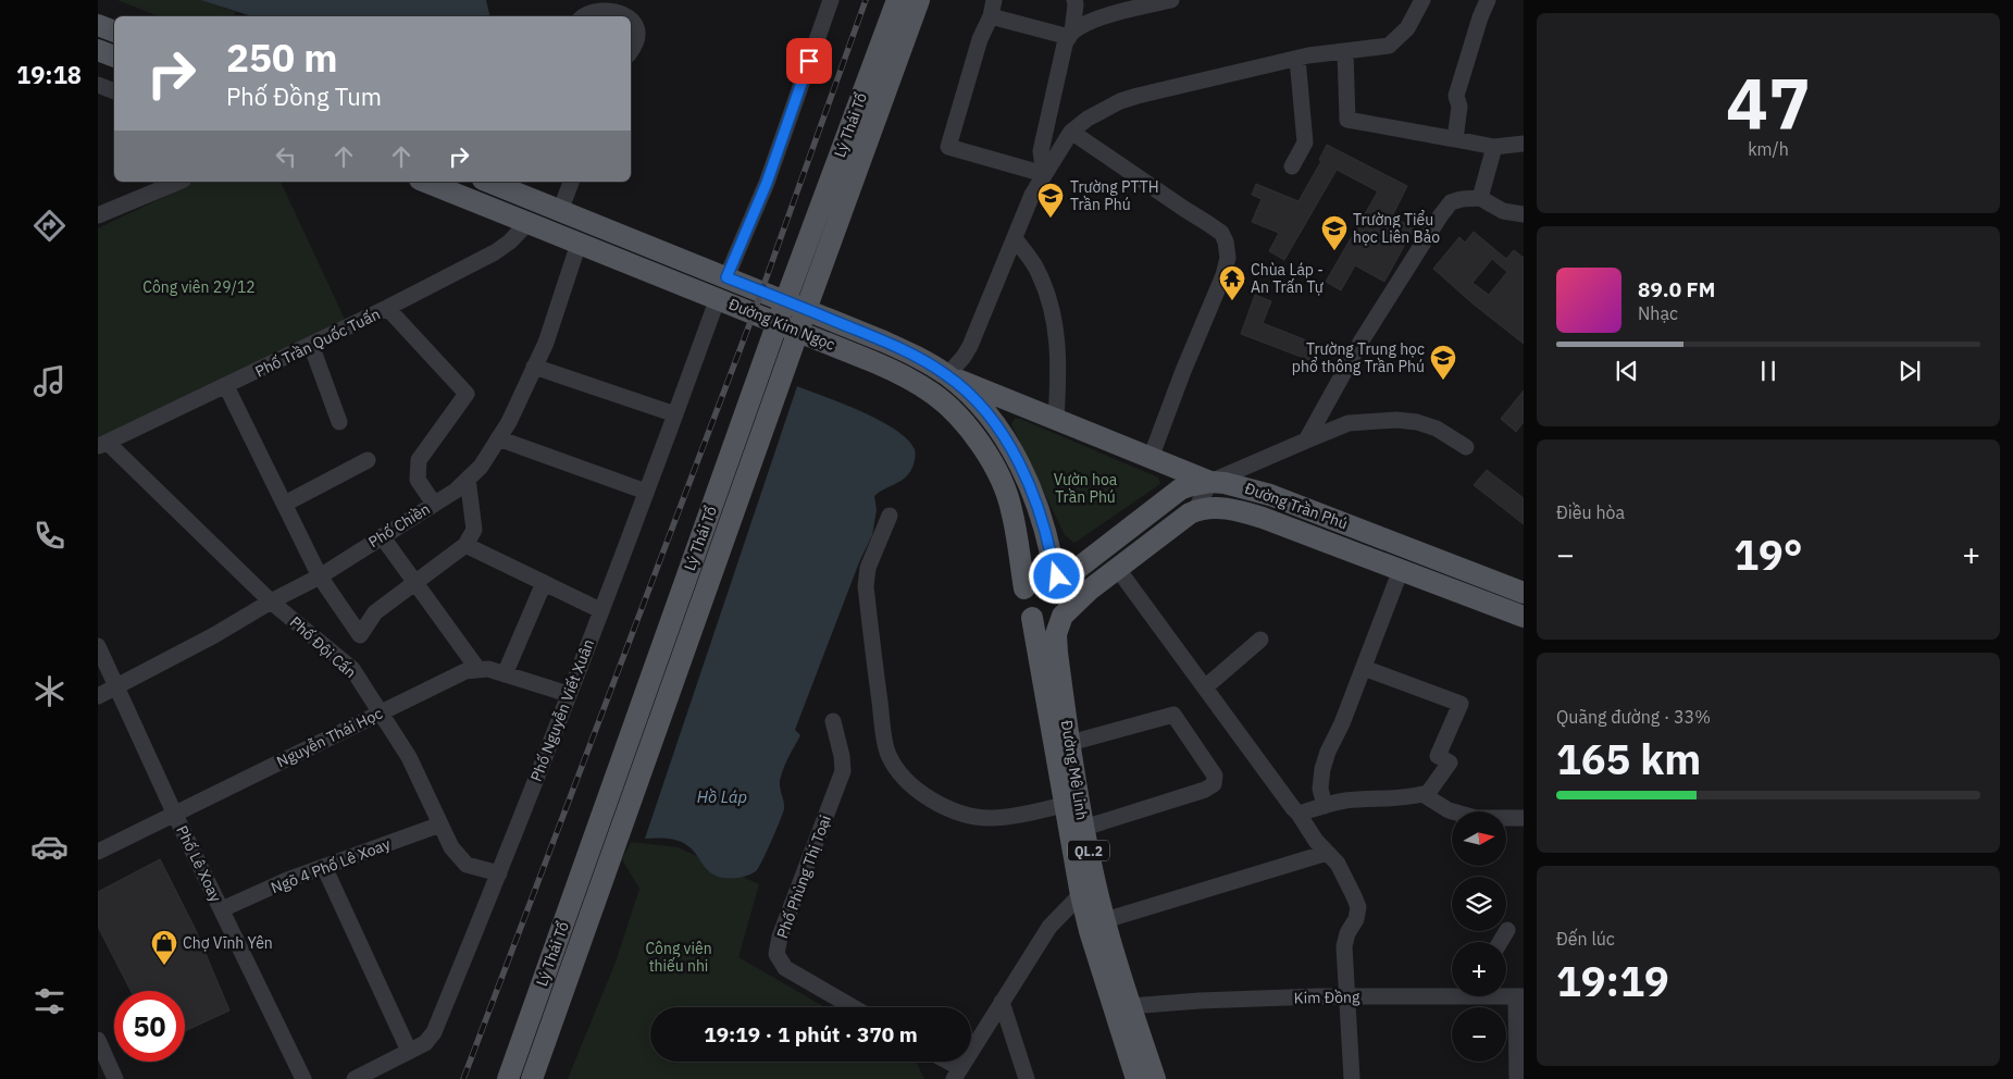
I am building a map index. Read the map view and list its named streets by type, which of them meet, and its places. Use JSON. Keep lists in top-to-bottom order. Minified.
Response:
{"streets":{"main road":["Lý Thái Tổ","Đường Kim Ngọc","Đường Trần Phú","Đường Mê Linh","QL.2"],"street":["Phố Trần Quốc Tuấn","Phố Chiền","Phố Đội Cấn","Phố Nguyễn Viết Xuân","Nguyễn Thái Học","Phố Lê Xoay","Ngõ 4 Phố Lê Xoay","Phố Phùng Thị Toại","Kim Đồng"]},"crossings":[["Lý Thái Tổ","Đường Kim Ngọc"],["Đường Kim Ngọc","Phố Trần Quốc Tuấn"],["Đường Kim Ngọc","Đường Trần Phú"],["Đường Kim Ngọc","Phố Chiền"],["Đường Kim Ngọc","Phố Nguyễn Viết Xuân"],["Đường Kim Ngọc","Đường Mê Linh"],["Đường Kim Ngọc","QL.2"],["Phố Trần Quốc Tuấn","Phố Đội Cấn"],["Đường Trần Phú","Đường Mê Linh"],["Đường Trần Phú","QL.2"],["Phố Chiền","Phố Đội Cấn"],["Phố Chiền","Phố Lê Xoay"],["Phố Đội Cấn","Phố Nguyễn Viết Xuân"],["Phố Đội Cấn","Nguyễn Thái Học"],["Phố Đội Cấn","Ngõ 4 Phố Lê Xoay"],["Phố Nguyễn Viết Xuân","Nguyễn Thái Học"],["Nguyễn Thái Học","Phố Lê Xoay"],["Đường Mê Linh","QL.2"],["Đường Mê Linh","Kim Đồng"],["Phố Lê Xoay","Ngõ 4 Phố Lê Xoay"]],"water":["Hồ Láp"],"parks":["Công viên 29/12","Vườn hoa Trần Phú","Công viên thiếu nhi"],"places":{"school or university":["Trường PTTH Trần Phú","Trường Tiểu học Liên Bảo","Trường Trung học phổ thông Trần Phú"],"temple":["Chùa Láp - An Trấn Tự"],"shop":["Chợ Vĩnh Yên"]},"north":"right","page":{"tabs":"19:18","tile":[["47","km/h"],"Điều hòa",["Quãng đường · 33%","165 km"],["Đến lúc","19:19"]],"turn":["250 m","Phố Đồng Tum"],"song":["89.0 FM","Nhạc"],"heat":["−","19°","+"],"map_buttons":["+","−"],"limit":"50","trip":"19:19 · 1 phút · 370 m"}}
